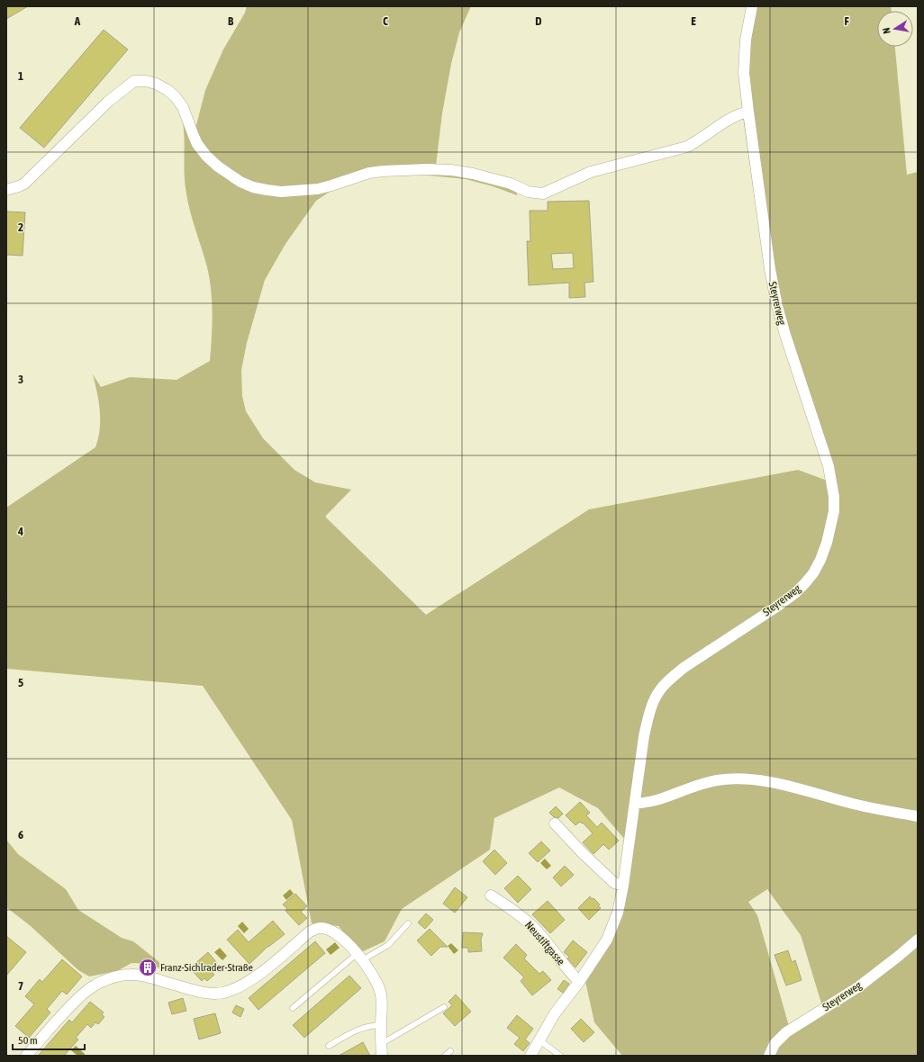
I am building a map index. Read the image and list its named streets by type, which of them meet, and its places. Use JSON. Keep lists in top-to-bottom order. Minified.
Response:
{"streets":{"street":["Steyrerweg","Neustiftgasse"]},"places":{"building":["Franz-Sichlrader-Straße"]},"scale_bar":"50 m","north":"left","grid":{"columns":["A","B","C","D","E","F"],"rows":["1","2","3","4","5","6","7"]}}
